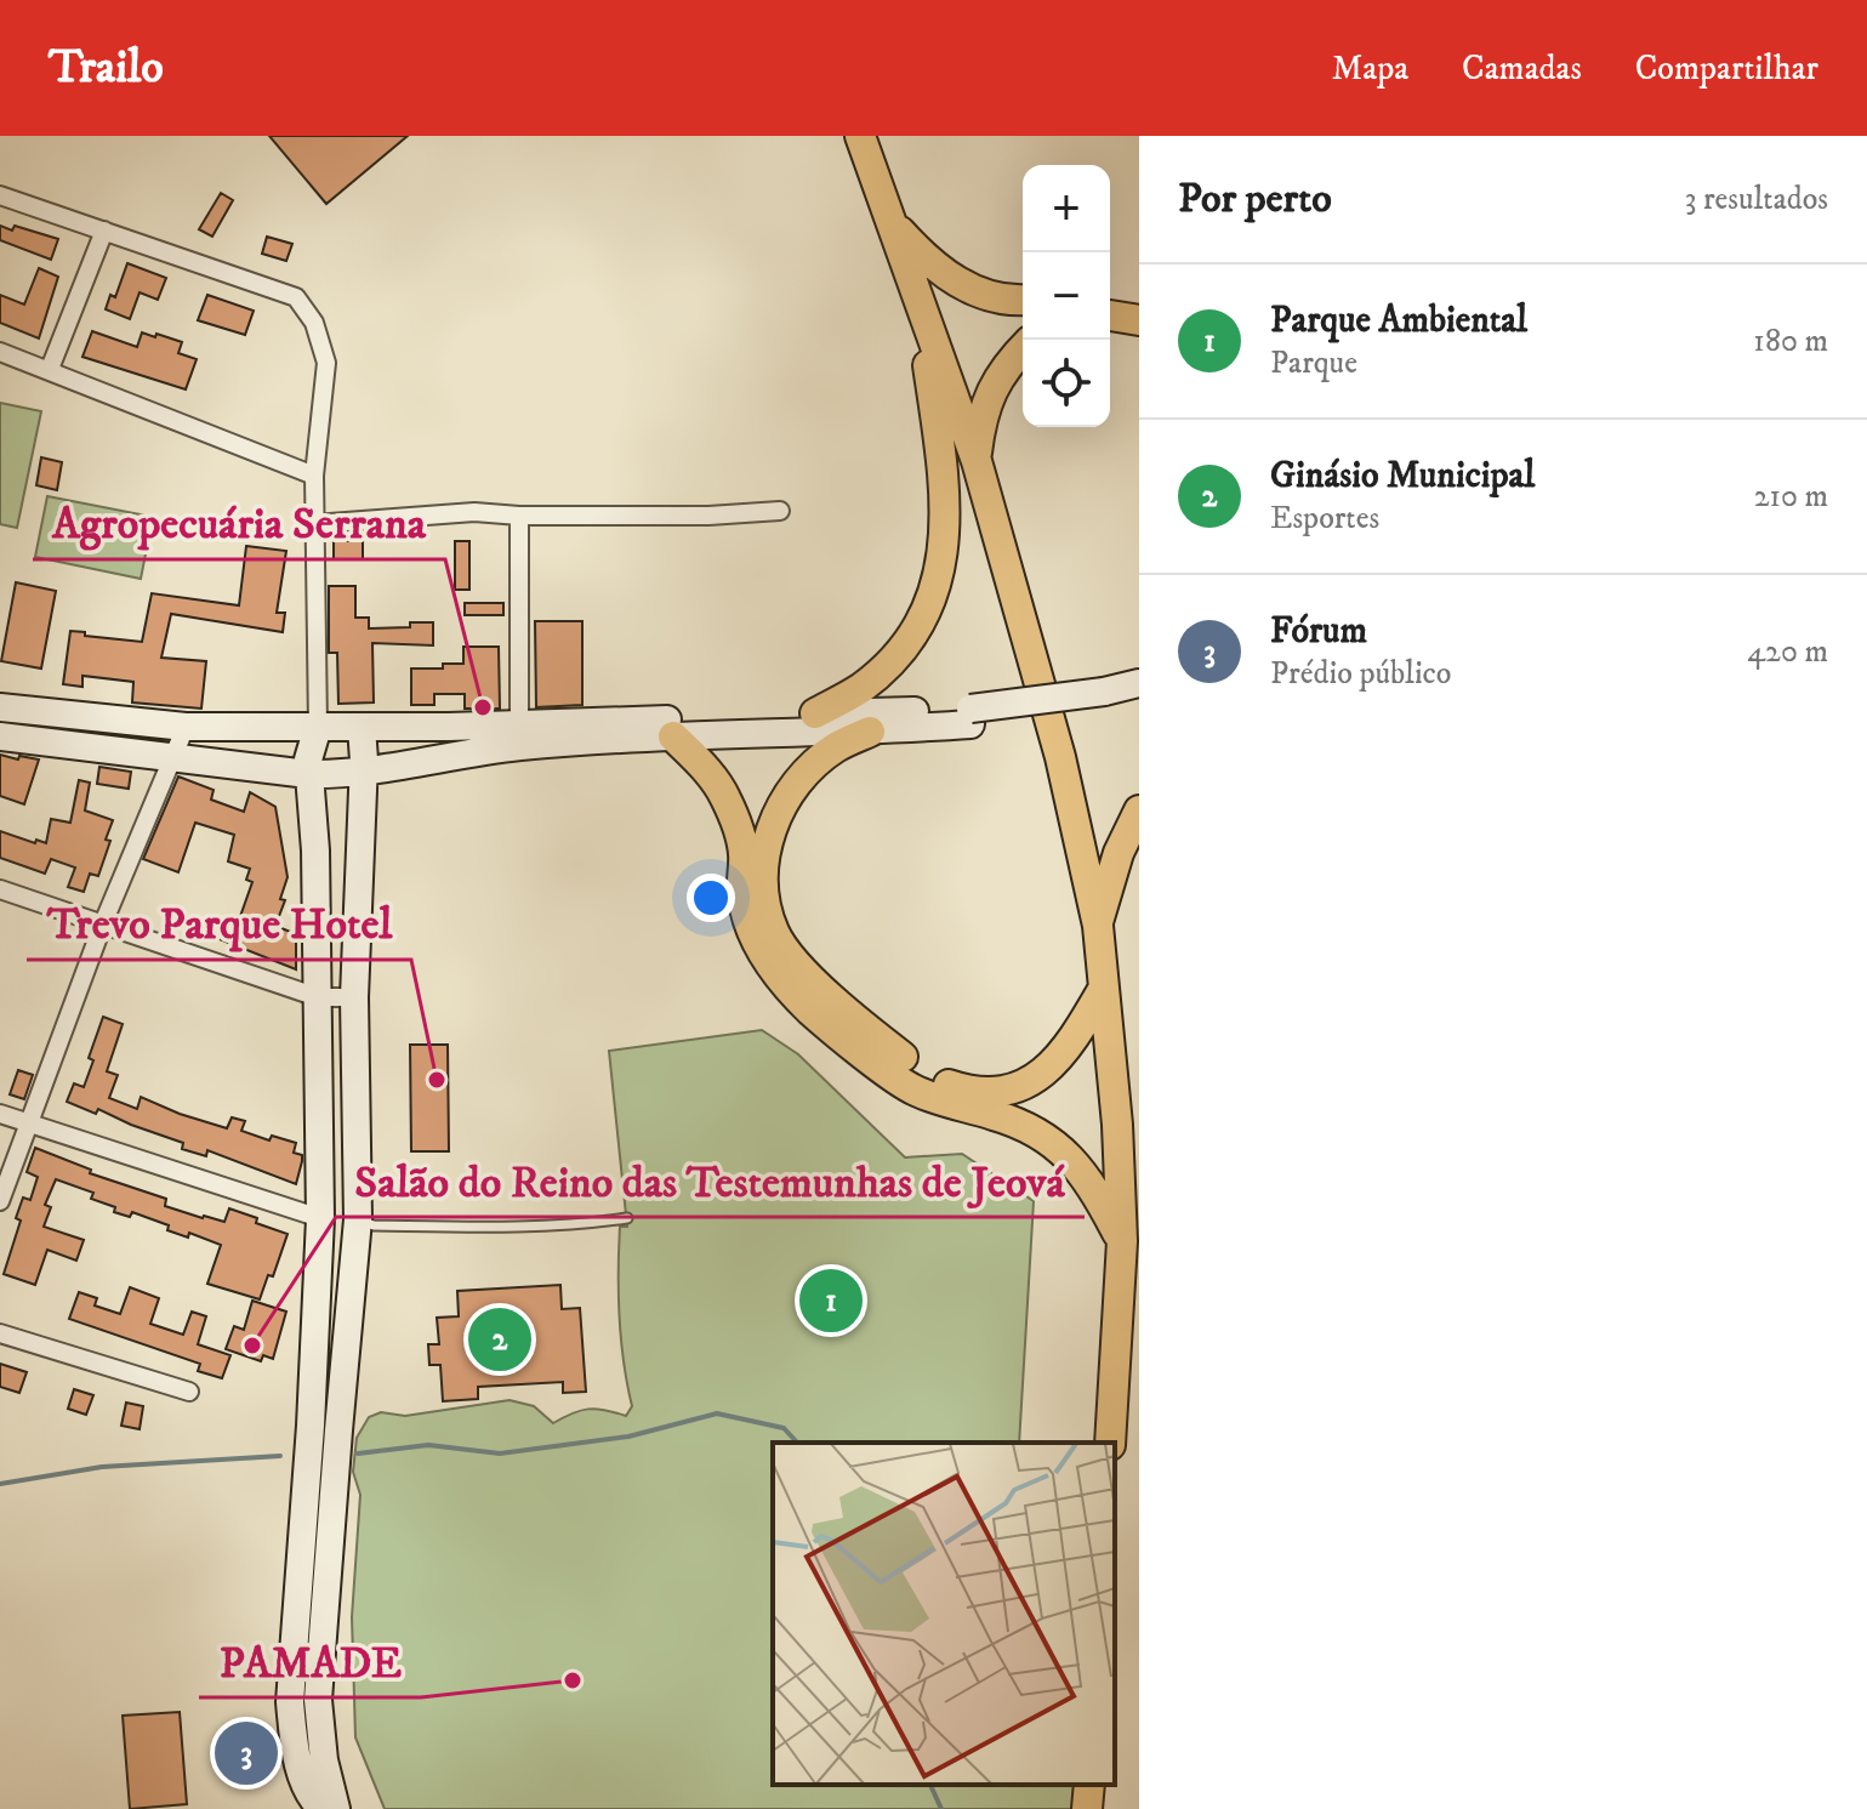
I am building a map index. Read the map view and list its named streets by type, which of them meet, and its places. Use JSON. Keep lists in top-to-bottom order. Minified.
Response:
{"places":["Agropecuária Serrana","Trevo Parque Hotel","Salão do Reino das Testemunhas de Jeová","PAMADE"],"page":{"header":"Trailo","nav":["Mapa","Camadas","Compartilhar"],"heading":["Por perto","3 resultados"],"map_buttons":["+","−"],"list":[{"mark":"1","name":"Parque Ambiental","note":"Parque","value":"180 m"},{"mark":"2","name":"Ginásio Municipal","note":"Esportes","value":"210 m"},{"mark":"3","name":"Fórum","note":"Prédio público","value":"420 m"}],"pins":["1","2","3"]}}
